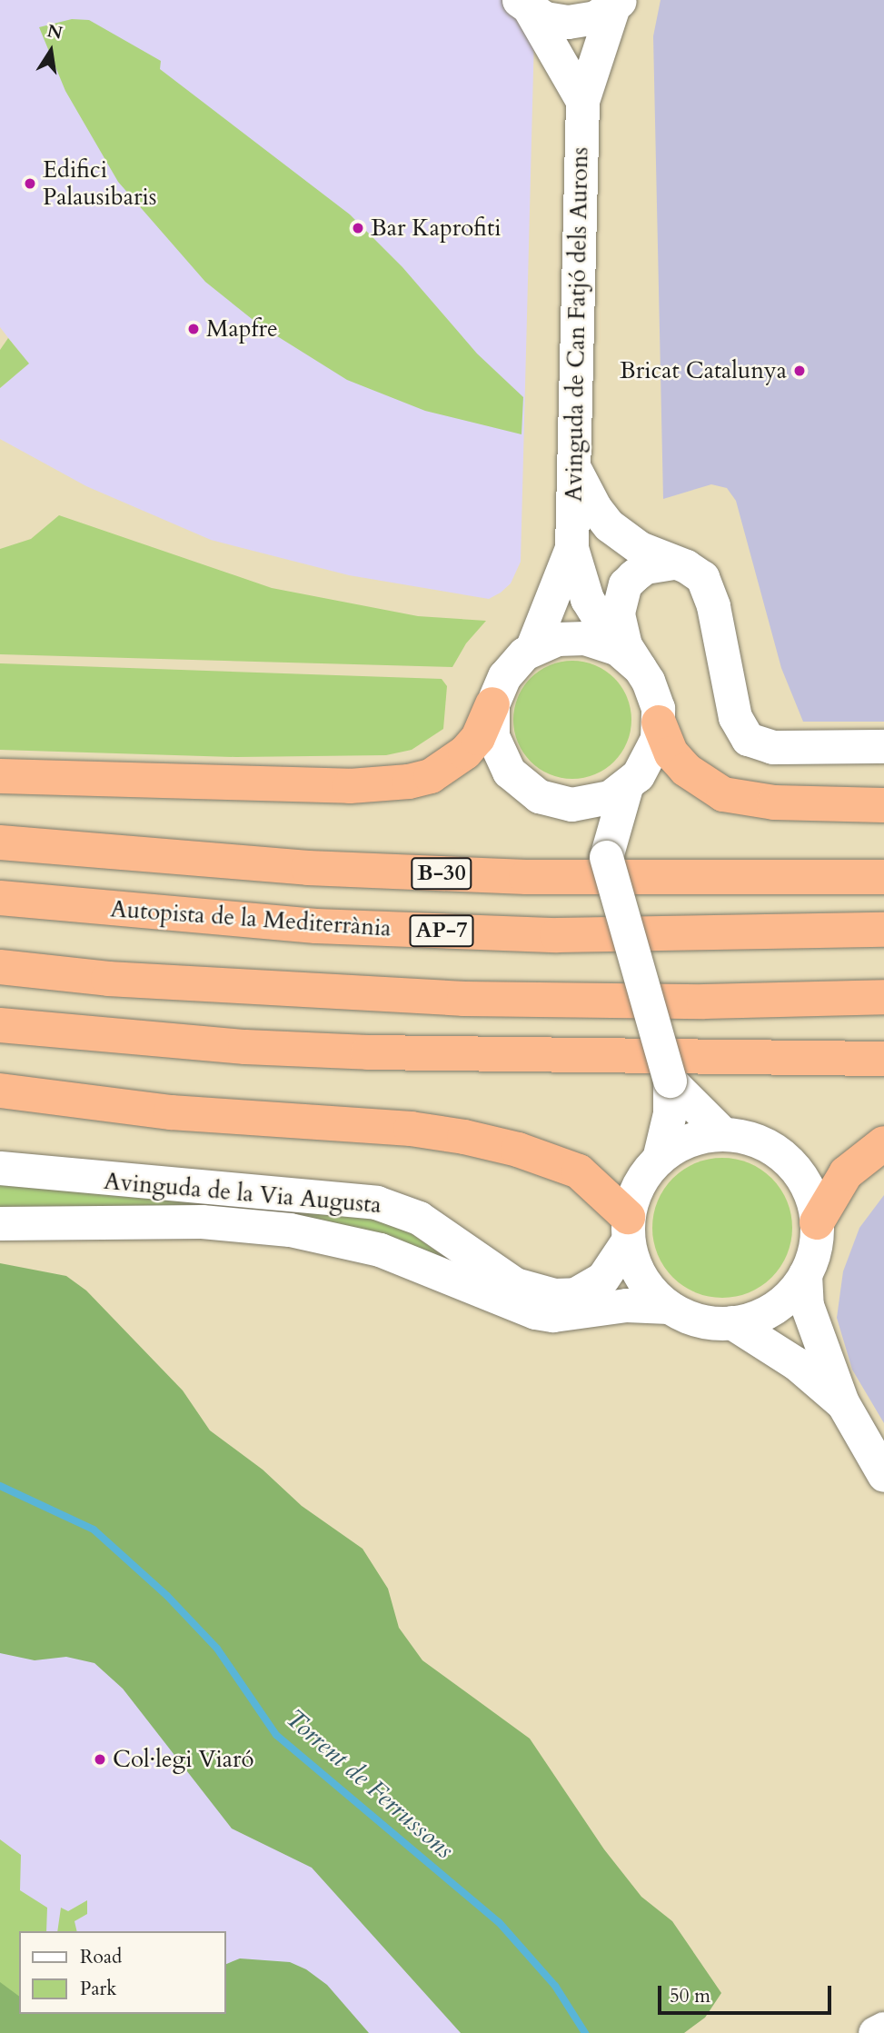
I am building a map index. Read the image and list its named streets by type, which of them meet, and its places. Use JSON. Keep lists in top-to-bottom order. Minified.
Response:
{"streets":{"highway":["B-30","Autopista de la Mediterrània","AP-7"],"street":["Avinguda de Can Fatjó dels Aurons","Avinguda de la Via Augusta"]},"water":["Torrent de Ferrussons"],"places":["Edifici Palausibaris","Bar Kaprofiti","Mapfre","Bricat Catalunya","Col·legi Viaró"],"legend":["Road","Park"],"scale_bar":"50 m","north":"top"}
